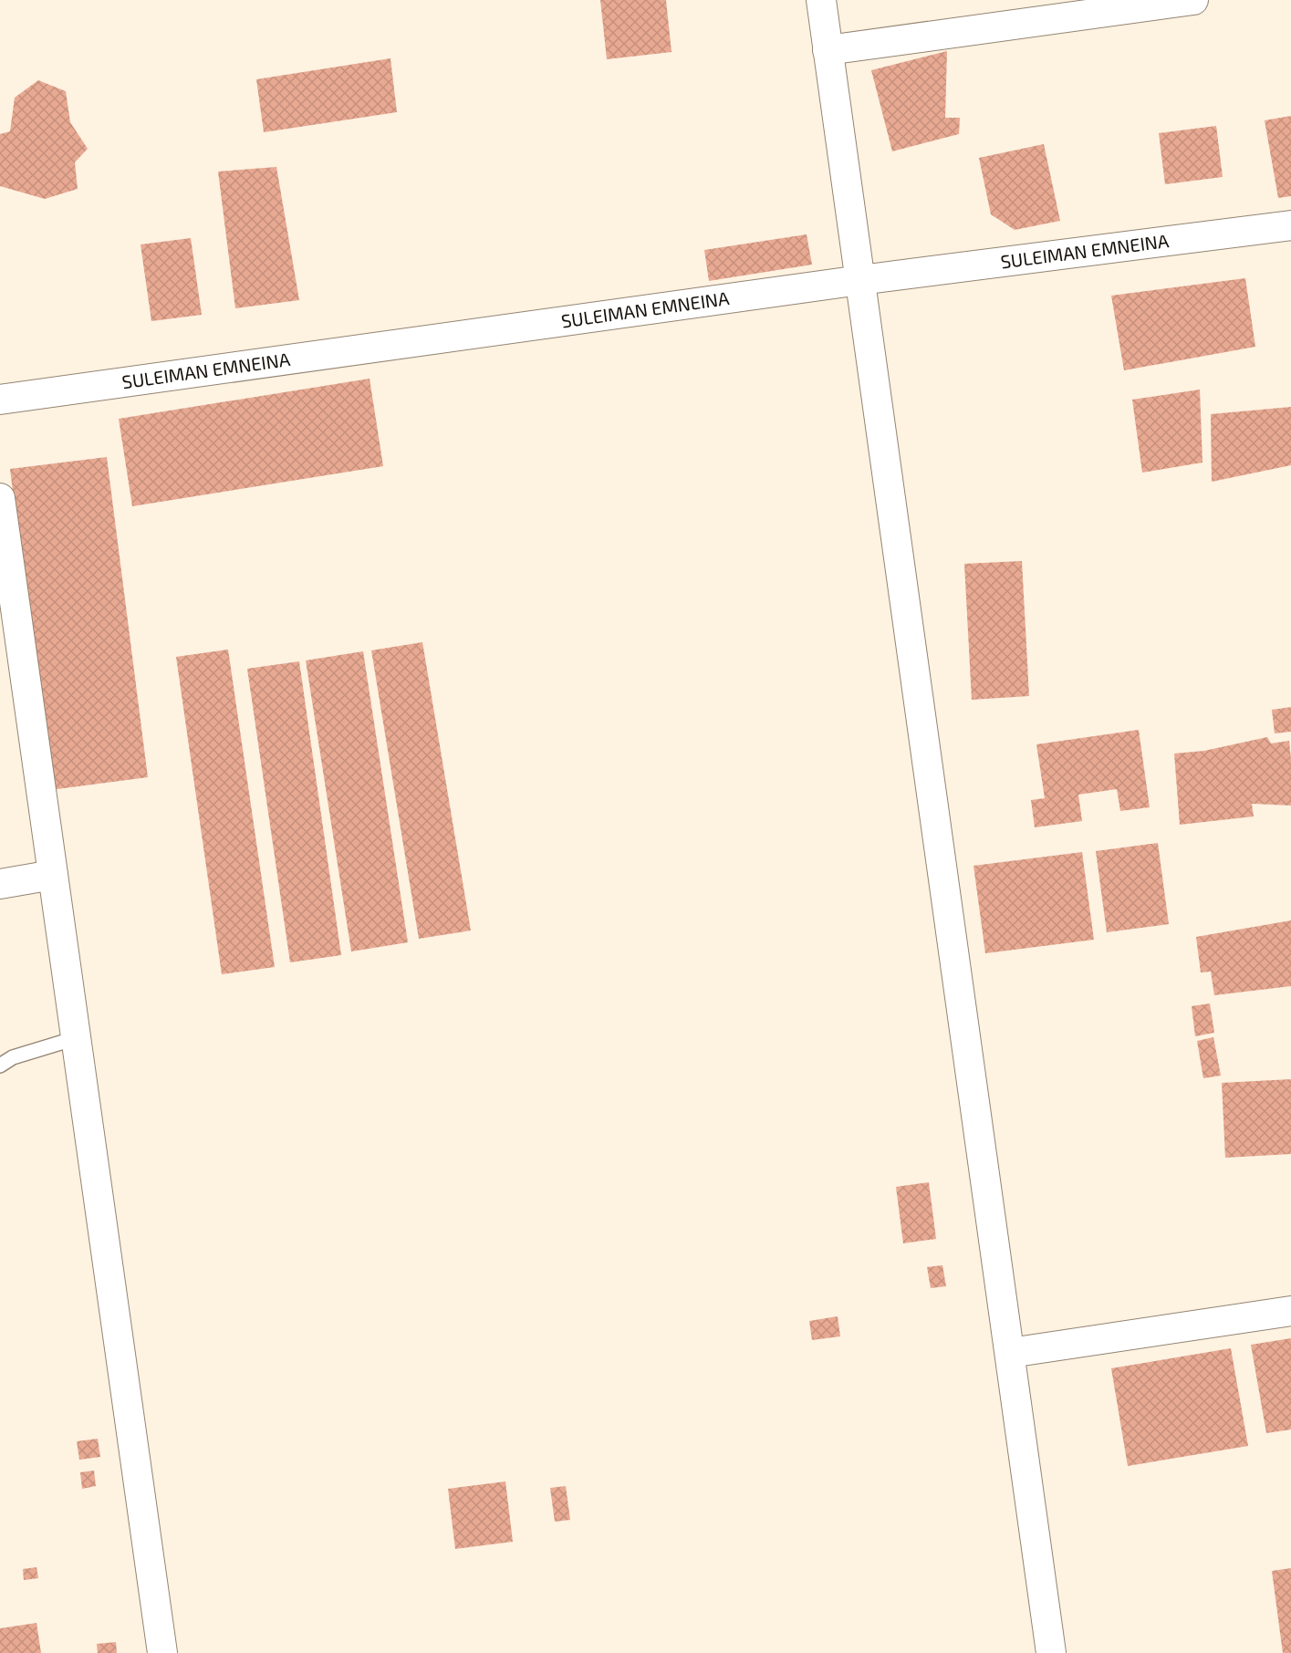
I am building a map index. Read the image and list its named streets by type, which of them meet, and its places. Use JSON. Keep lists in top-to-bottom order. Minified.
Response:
{"streets":{"street":["SULEIMAN EMNEINA"]}}
